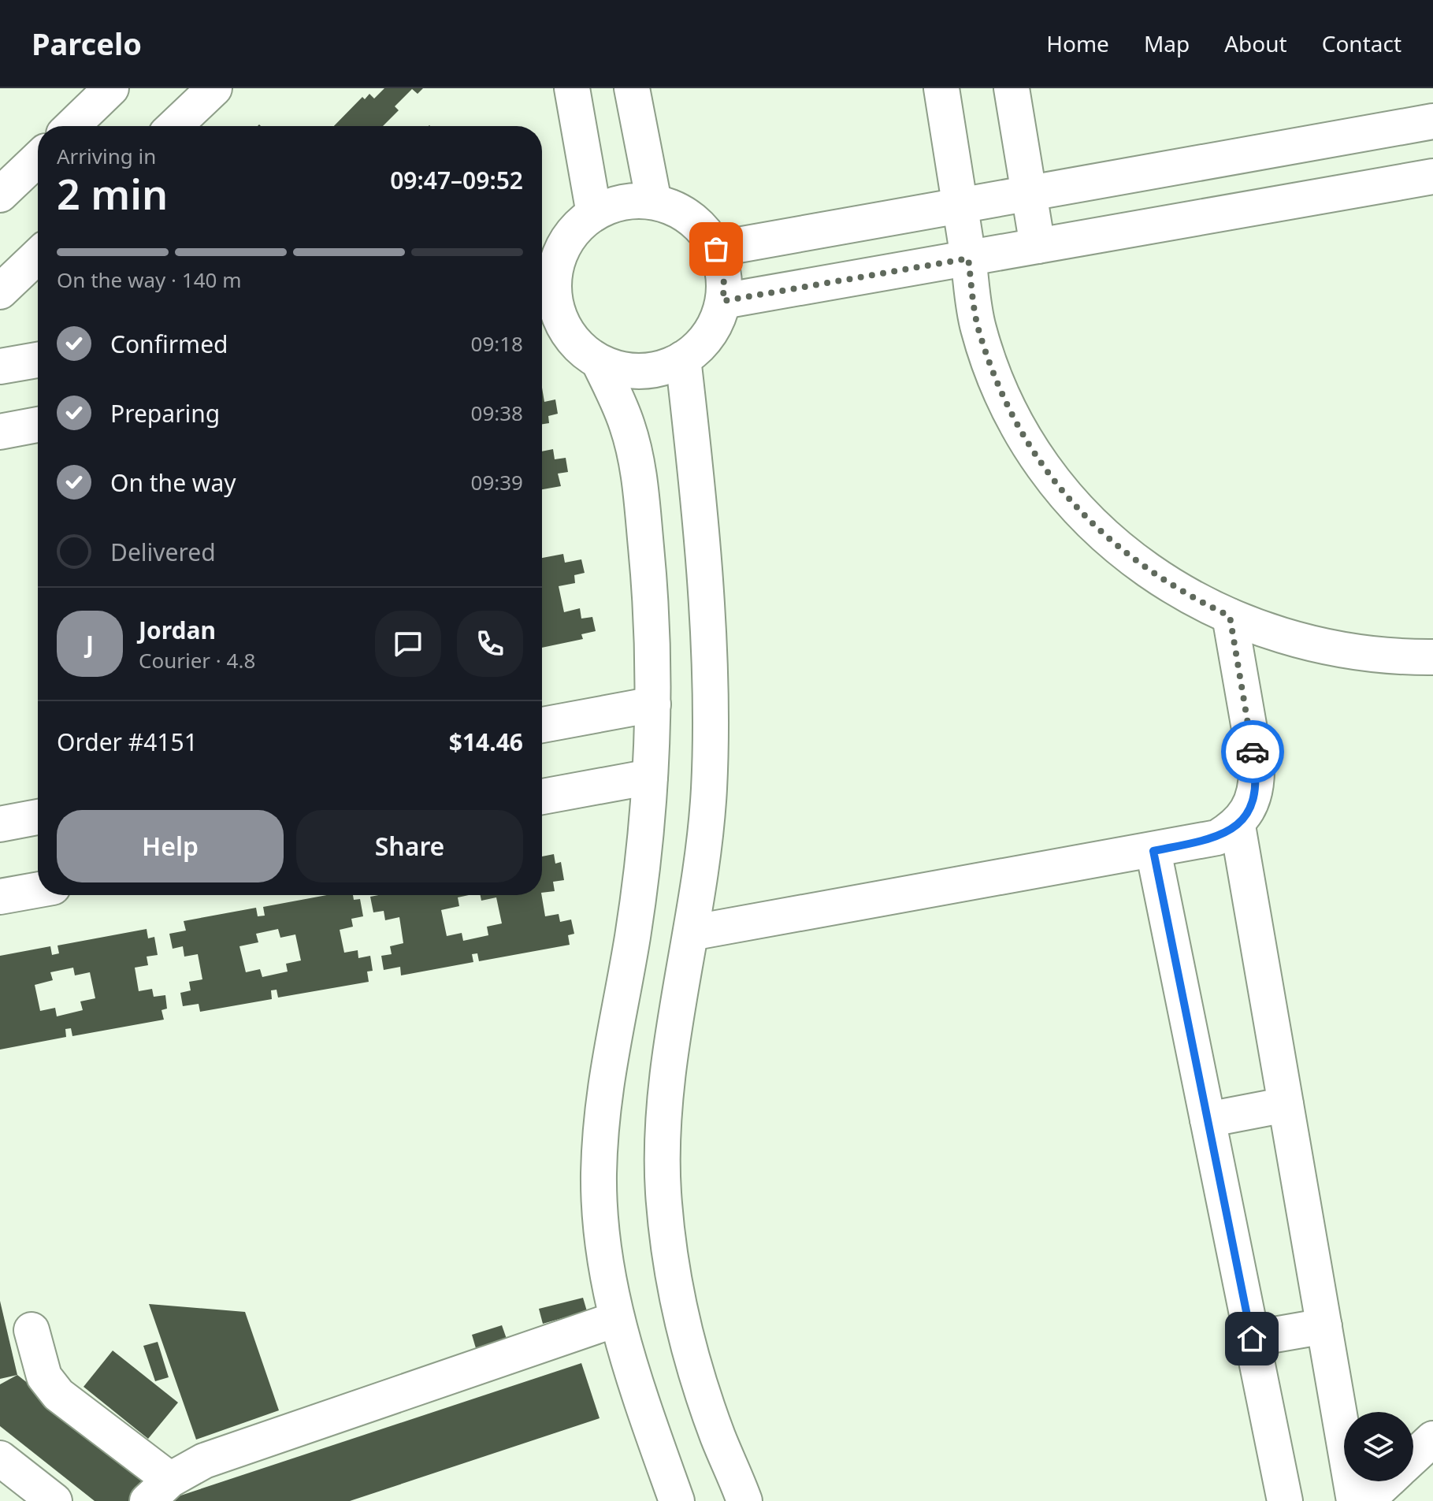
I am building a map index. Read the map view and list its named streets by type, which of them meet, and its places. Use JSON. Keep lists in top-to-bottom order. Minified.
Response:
{"page":{"header":"Parcelo","nav":["Home","Map","About","Contact"],"heading":["2 min","Arriving in","09:47–09:52"],"panel":["Jordan","Courier · 4.8","Order #4151","$14.46"],"bar":"On the way · 140 m","list":[["Confirmed","09:18"],["Preparing","09:38"],["On the way","09:39"],"Delivered"],"round":"J","buttons":["Help","Share"]}}
